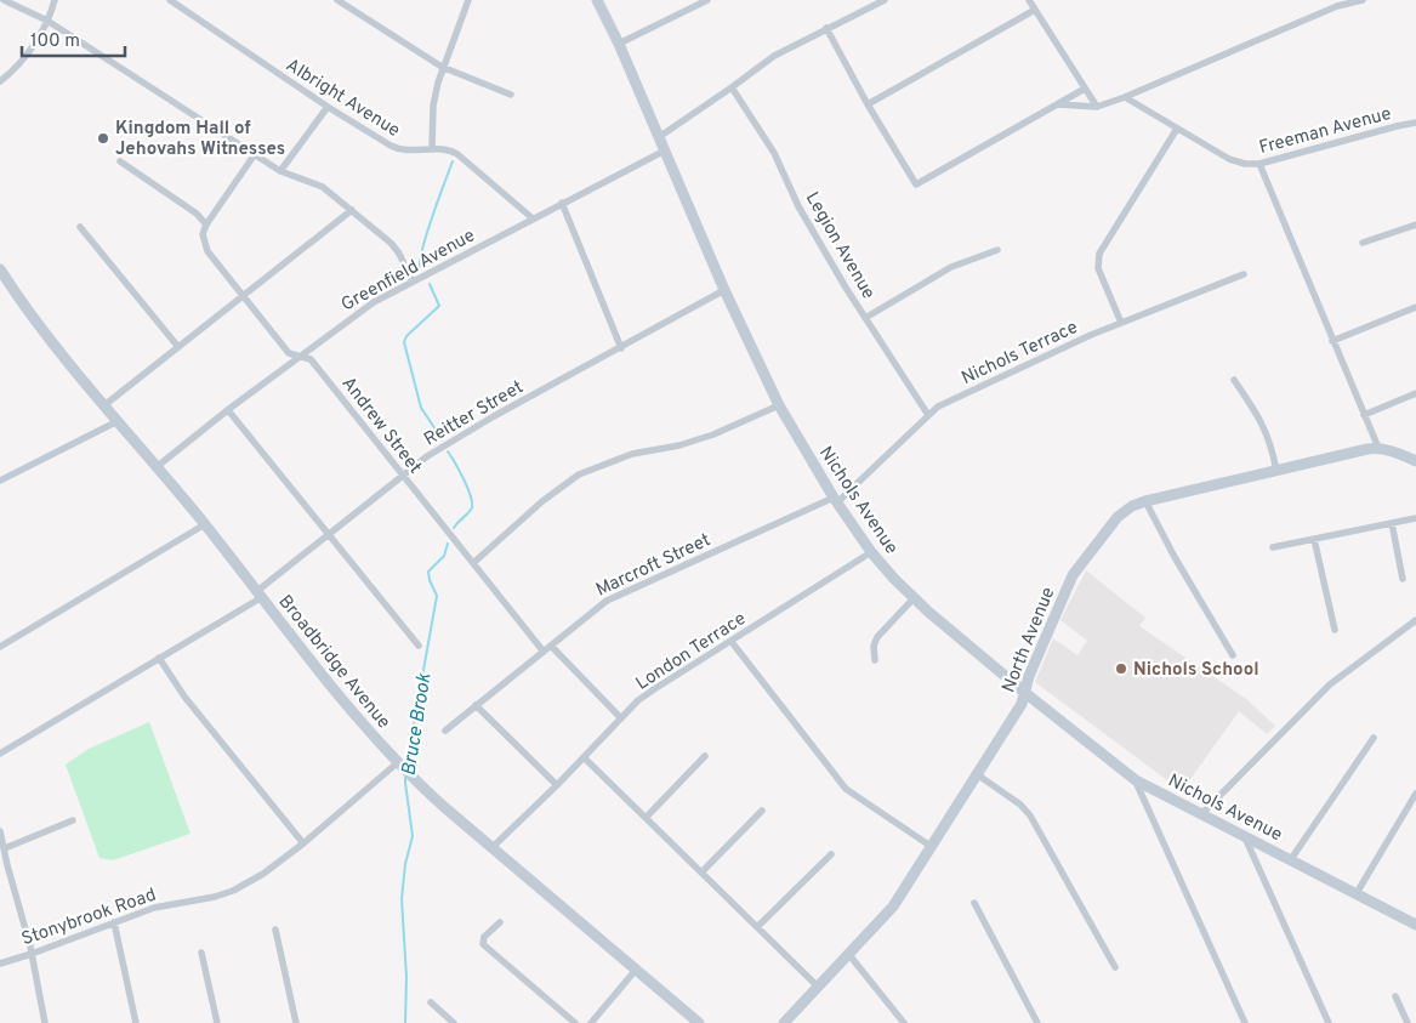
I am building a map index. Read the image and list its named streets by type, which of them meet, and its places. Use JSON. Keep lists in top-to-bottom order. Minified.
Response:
{"streets":{"main road":["Nichols Avenue","North Avenue","Broadbridge Avenue"],"street":["Albright Avenue","Freeman Avenue","Legion Avenue","Greenfield Avenue","Nichols Terrace","Reitter Street","Andrew Street","Marcroft Street","London Terrace","Stonybrook Road"]},"crossings":[["Albright Avenue","Greenfield Avenue"],["Legion Avenue","Nichols Terrace"],["Greenfield Avenue","Andrew Street"],["Greenfield Avenue","Nichols Avenue"],["Greenfield Avenue","Broadbridge Avenue"],["Nichols Terrace","Nichols Avenue"],["Nichols Terrace","Marcroft Street"],["Reitter Street","Andrew Street"],["Reitter Street","Nichols Avenue"],["Reitter Street","Broadbridge Avenue"],["Andrew Street","Marcroft Street"],["Nichols Avenue","Marcroft Street"],["Nichols Avenue","North Avenue"],["Nichols Avenue","London Terrace"],["London Terrace","Broadbridge Avenue"],["Broadbridge Avenue","Stonybrook Road"]],"water":["Bruce Brook"],"places":["Kingdom Hall of Jehovahs Witnesses","Nichols School"],"scale_bar":"100 m"}
